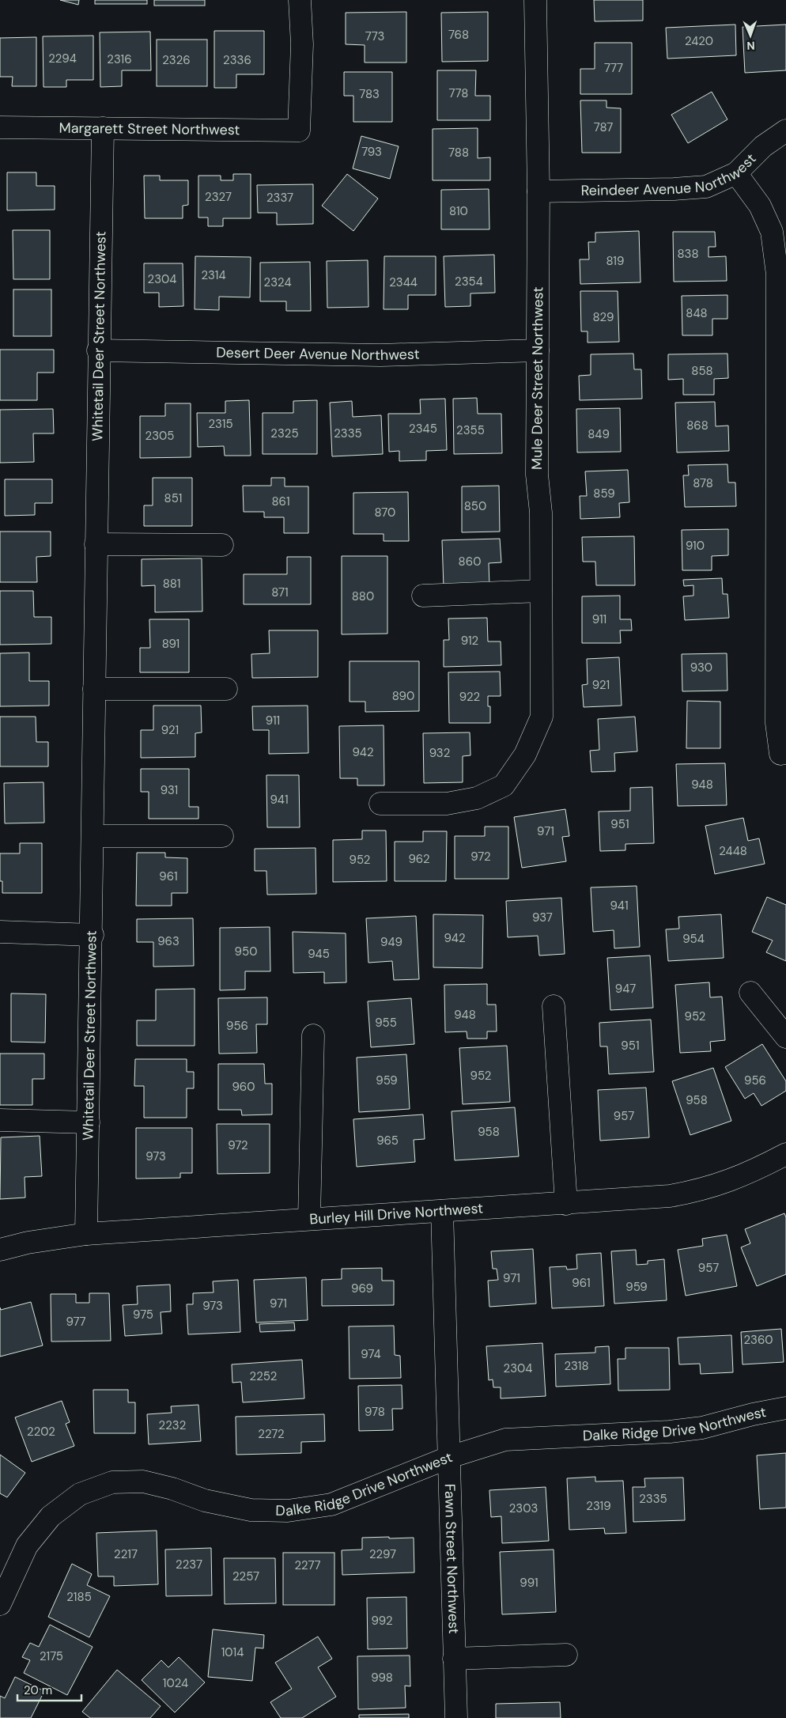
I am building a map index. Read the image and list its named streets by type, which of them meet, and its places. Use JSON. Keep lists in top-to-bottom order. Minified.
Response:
{"streets":{"street":["Margarett Street Northwest","Reindeer Avenue Northwest","Whitetail Deer Street Northwest","Desert Deer Avenue Northwest","Mule Deer Street Northwest","Burley Hill Drive Northwest","Dalke Ridge Drive Northwest","Fawn Street Northwest"]},"crossings":[["Margarett Street Northwest","Whitetail Deer Street Northwest"],["Reindeer Avenue Northwest","Mule Deer Street Northwest"],["Whitetail Deer Street Northwest","Desert Deer Avenue Northwest"],["Whitetail Deer Street Northwest","Burley Hill Drive Northwest"],["Desert Deer Avenue Northwest","Mule Deer Street Northwest"],["Burley Hill Drive Northwest","Fawn Street Northwest"],["Dalke Ridge Drive Northwest","Fawn Street Northwest"]],"house_numbers":["768","773","2420","2294","2316","2326","2336","777","778","783","787","793","788","2327","2337","810","838","819","2314","2304","2354","2324","2344","848","829","858","2315","868","2345","2355","2325","2335","849","2305","878","859","851","861","850","870","910","860","881","871","880","911","912","891","930","921","890","922","911","921","942","932","948","931","941","951","971","2448","972","962","952","961","941","937","942","954","963","949","950","945","947","948","952","955","956","951","952","959","956","960","958","957","958","965","972","973","957","971","961","959","969","971","973","975","977","2360","974","2318","2304","2252","978","2232","2202","2272","2335","2319","2303","2217","2297","2237","2277","2257","991","2185","992","1014","2175","998","1024"],"scale_bar":"20 m","north":"bottom"}
